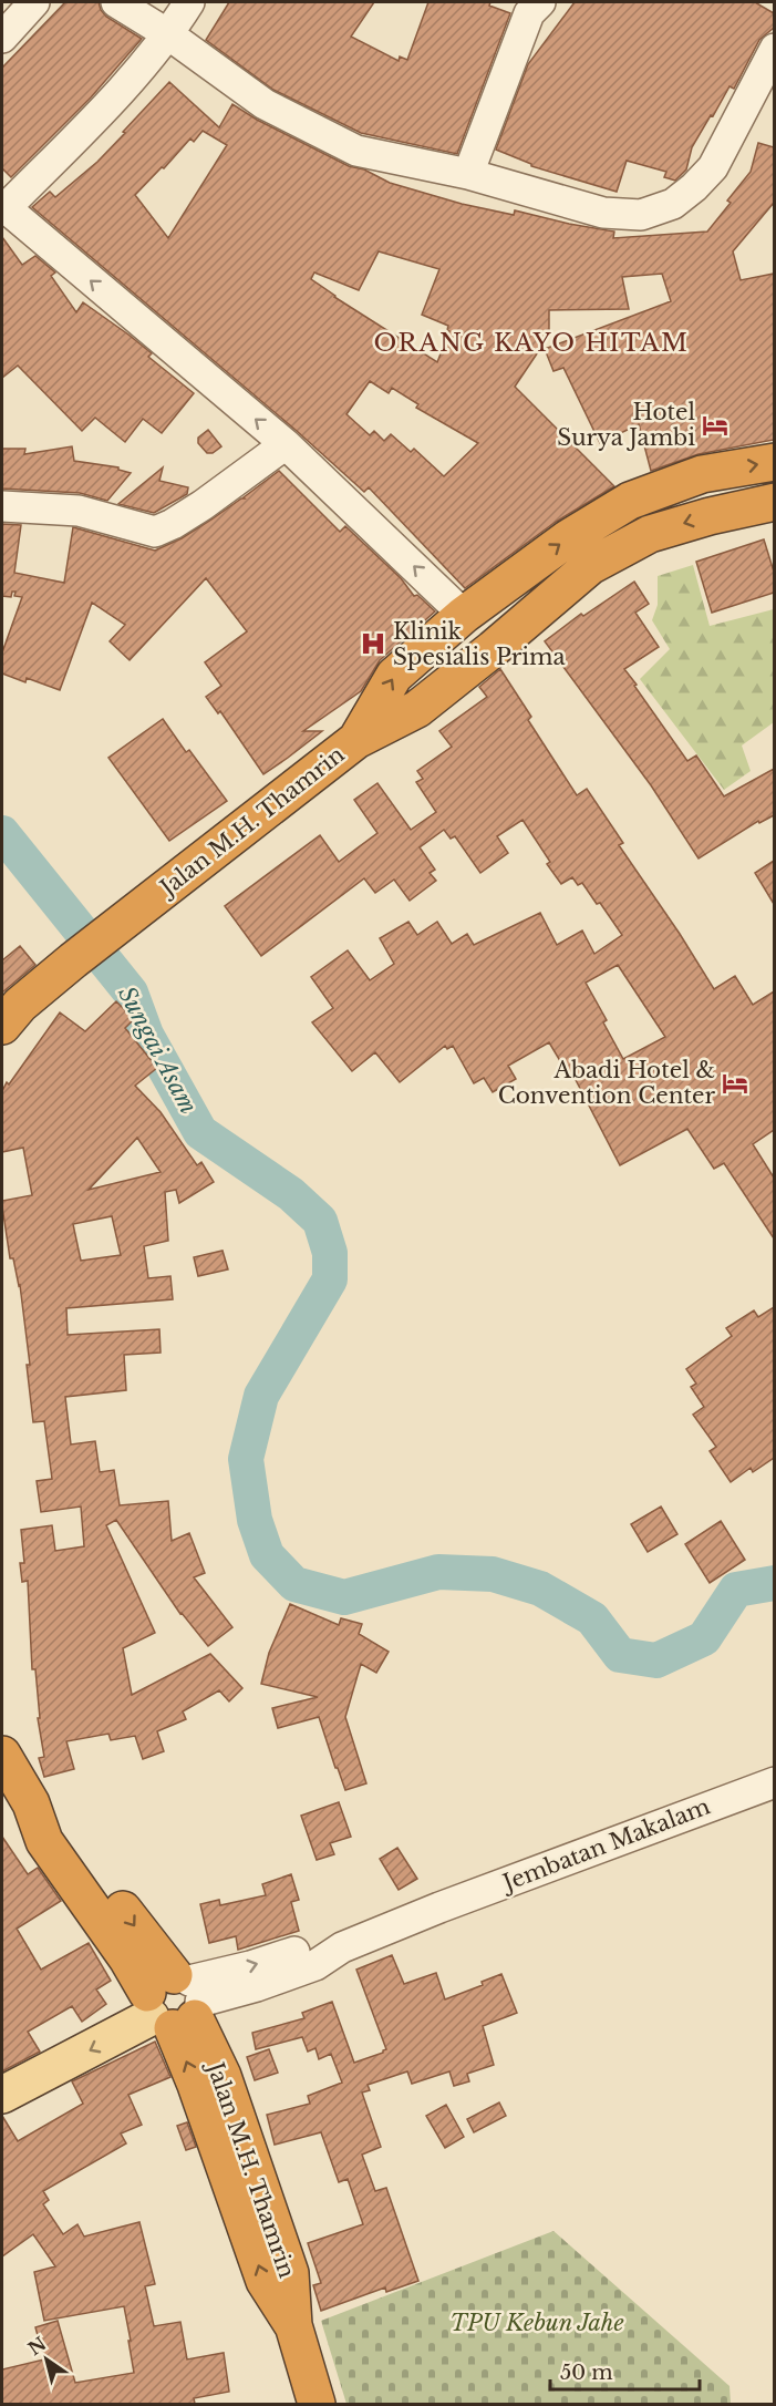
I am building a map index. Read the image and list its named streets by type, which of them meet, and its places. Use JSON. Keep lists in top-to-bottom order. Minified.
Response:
{"streets":{"highway":["Jalan M.H. Thamrin"],"street":["Jembatan Makalam"]},"crossings":[["Jalan M.H. Thamrin","Jembatan Makalam"]],"districts":["ORANG KAYO HITAM"],"water":["Sungai Asam"],"parks":["TPU Kebun Jahe"],"places":{"hotel":["Hotel Surya Jambi","Abadi Hotel & Convention Center"],"hospital":["Klinik Spesialis Prima"]},"scale_bar":"50 m","north":"top left"}
